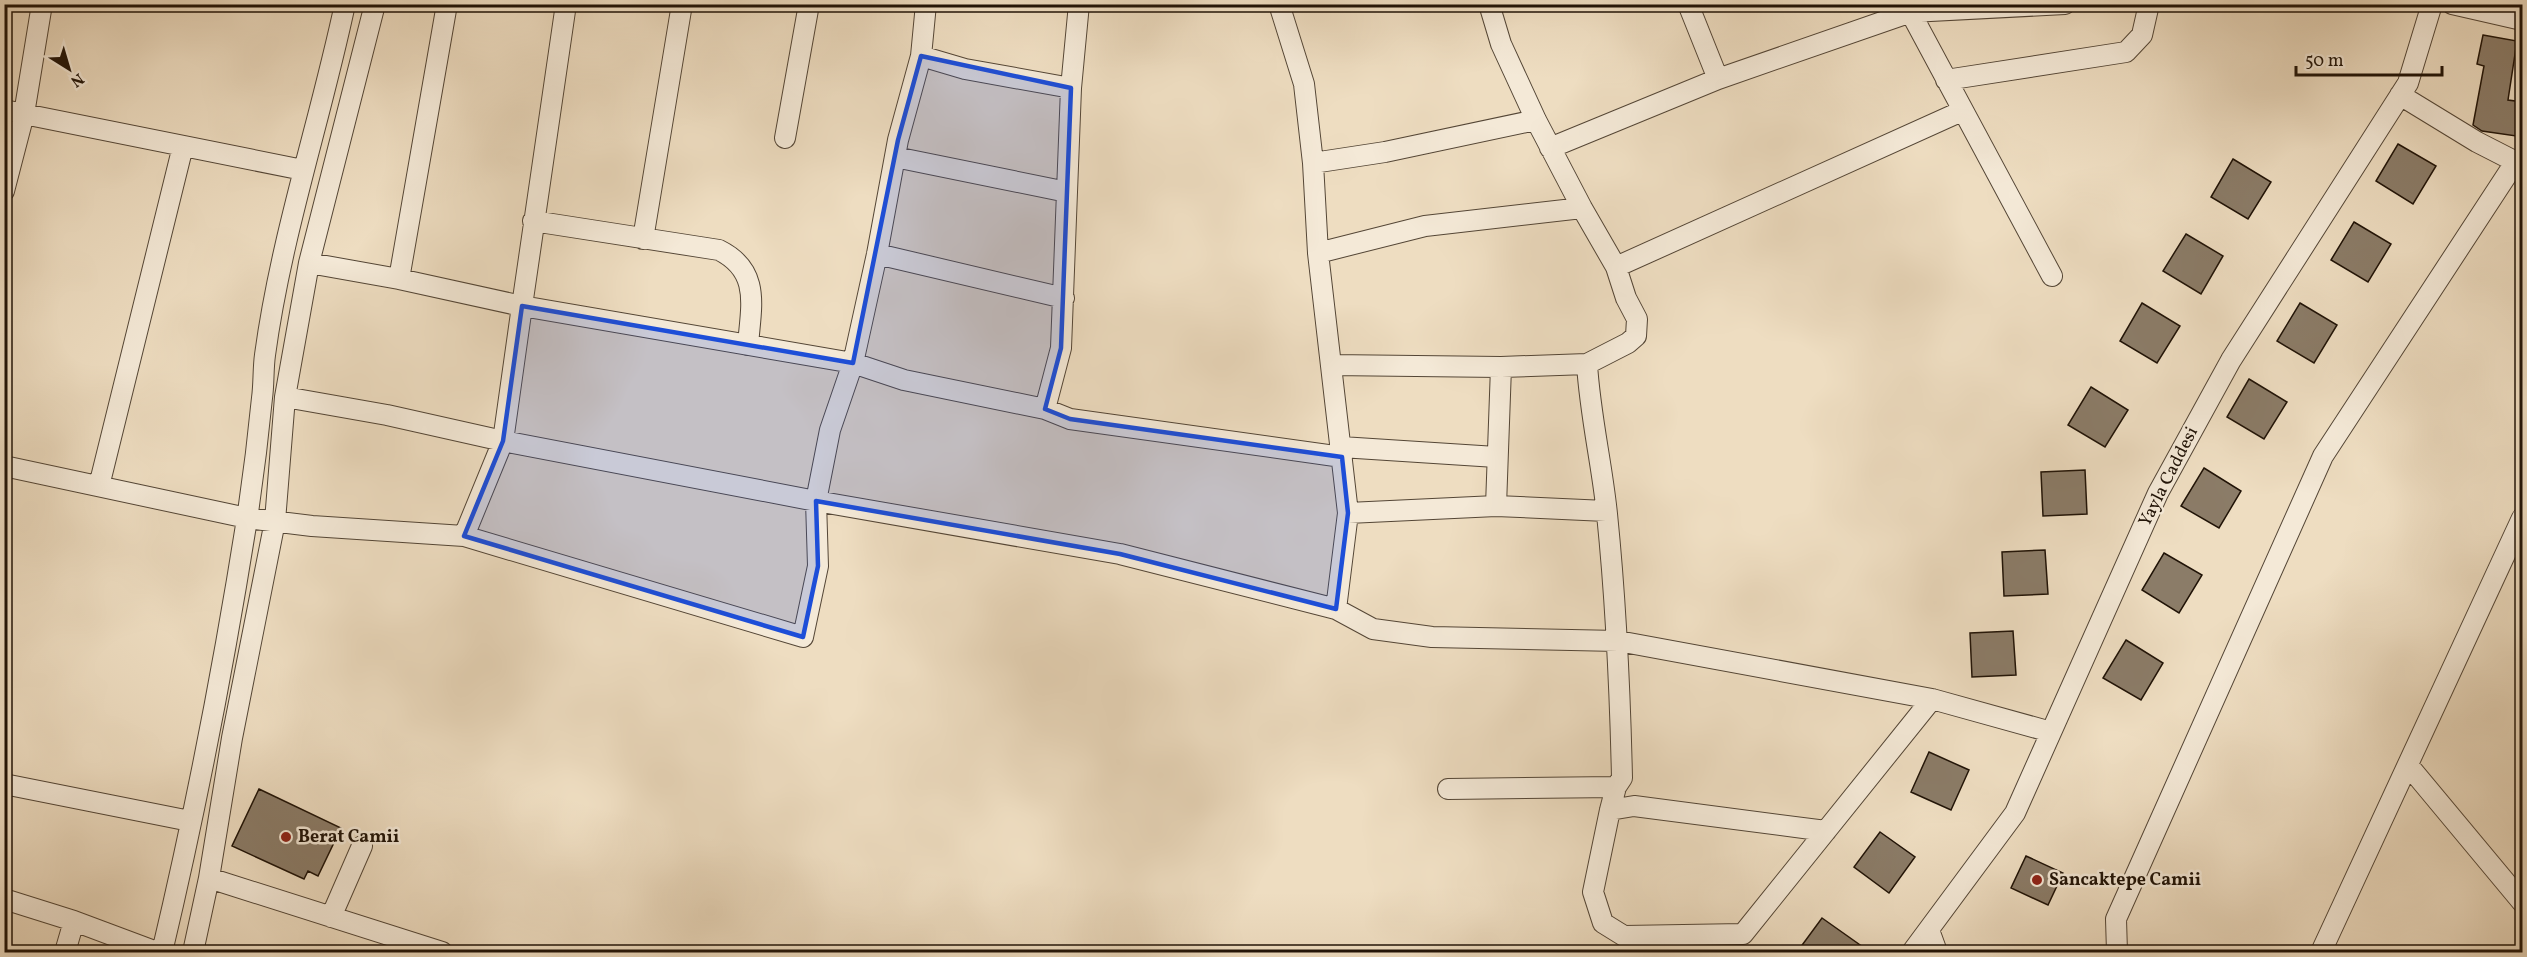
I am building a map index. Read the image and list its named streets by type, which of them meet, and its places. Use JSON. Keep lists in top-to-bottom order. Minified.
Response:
{"streets":{"street":["Yayla Caddesi"]},"places":["Berat Camii","Sancaktepe Camii"],"scale_bar":"50 m","north":"bottom right"}
